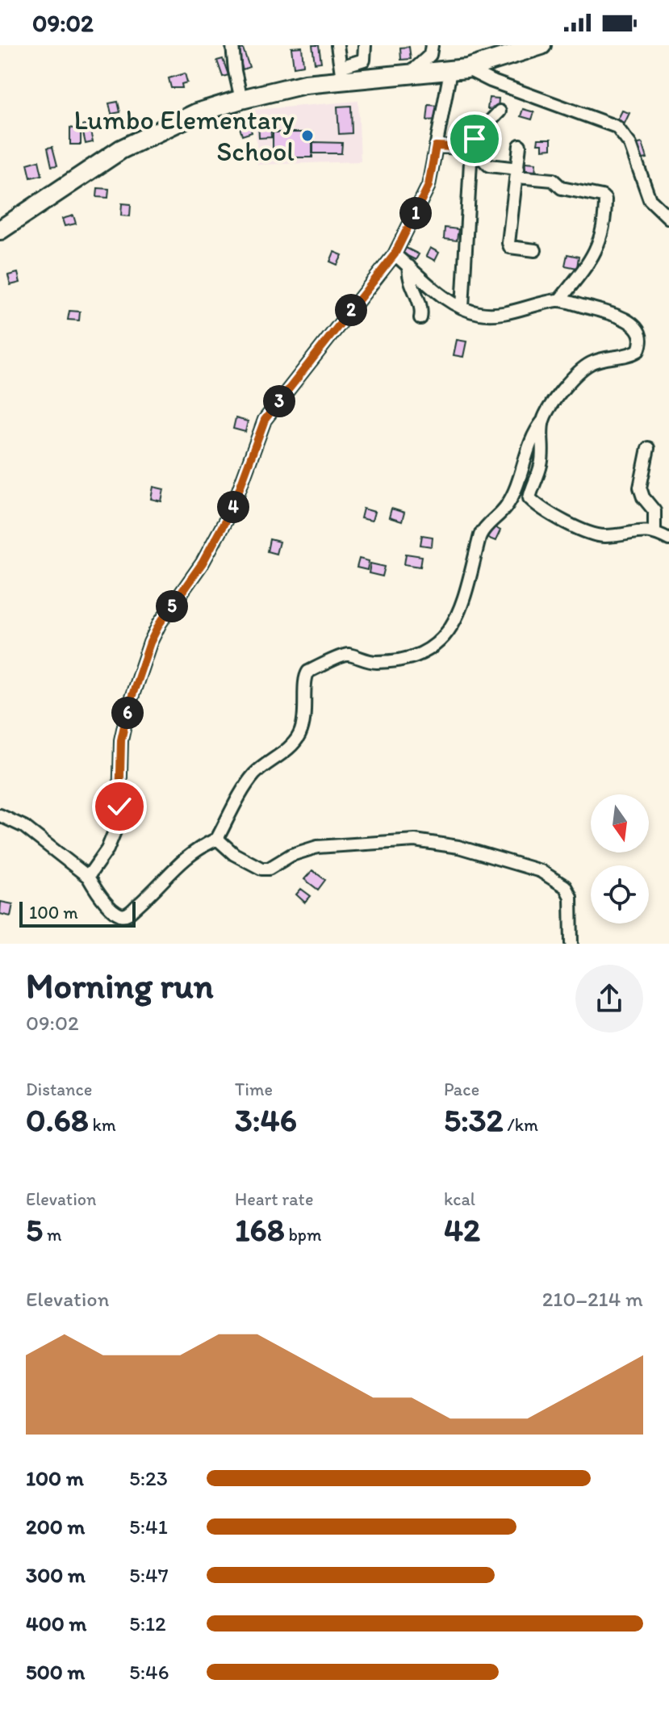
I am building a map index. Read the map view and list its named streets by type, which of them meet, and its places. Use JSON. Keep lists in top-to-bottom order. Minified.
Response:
{"places":["Lumbo Elementary School"],"scale_bar":"100 m","north":"bottom","page":{"status":"09:02","pins":["1","2","3","4","5","6"],"scale":"100 m","heading":["Morning run","09:02"],"stats":[["Distance","0.68 km"],["Time","3:46"],["Pace","5:32 /km"],["Elevation","5 m"],["Heart rate","168 bpm"],["kcal","42"]],"chart":["Elevation","210–214 m"],"list":[{"name":"100 m","note":"5:23"},{"name":"200 m","note":"5:41"},{"name":"300 m","note":"5:47"},{"name":"400 m","note":"5:12"},{"name":"500 m","note":"5:46"}]}}
